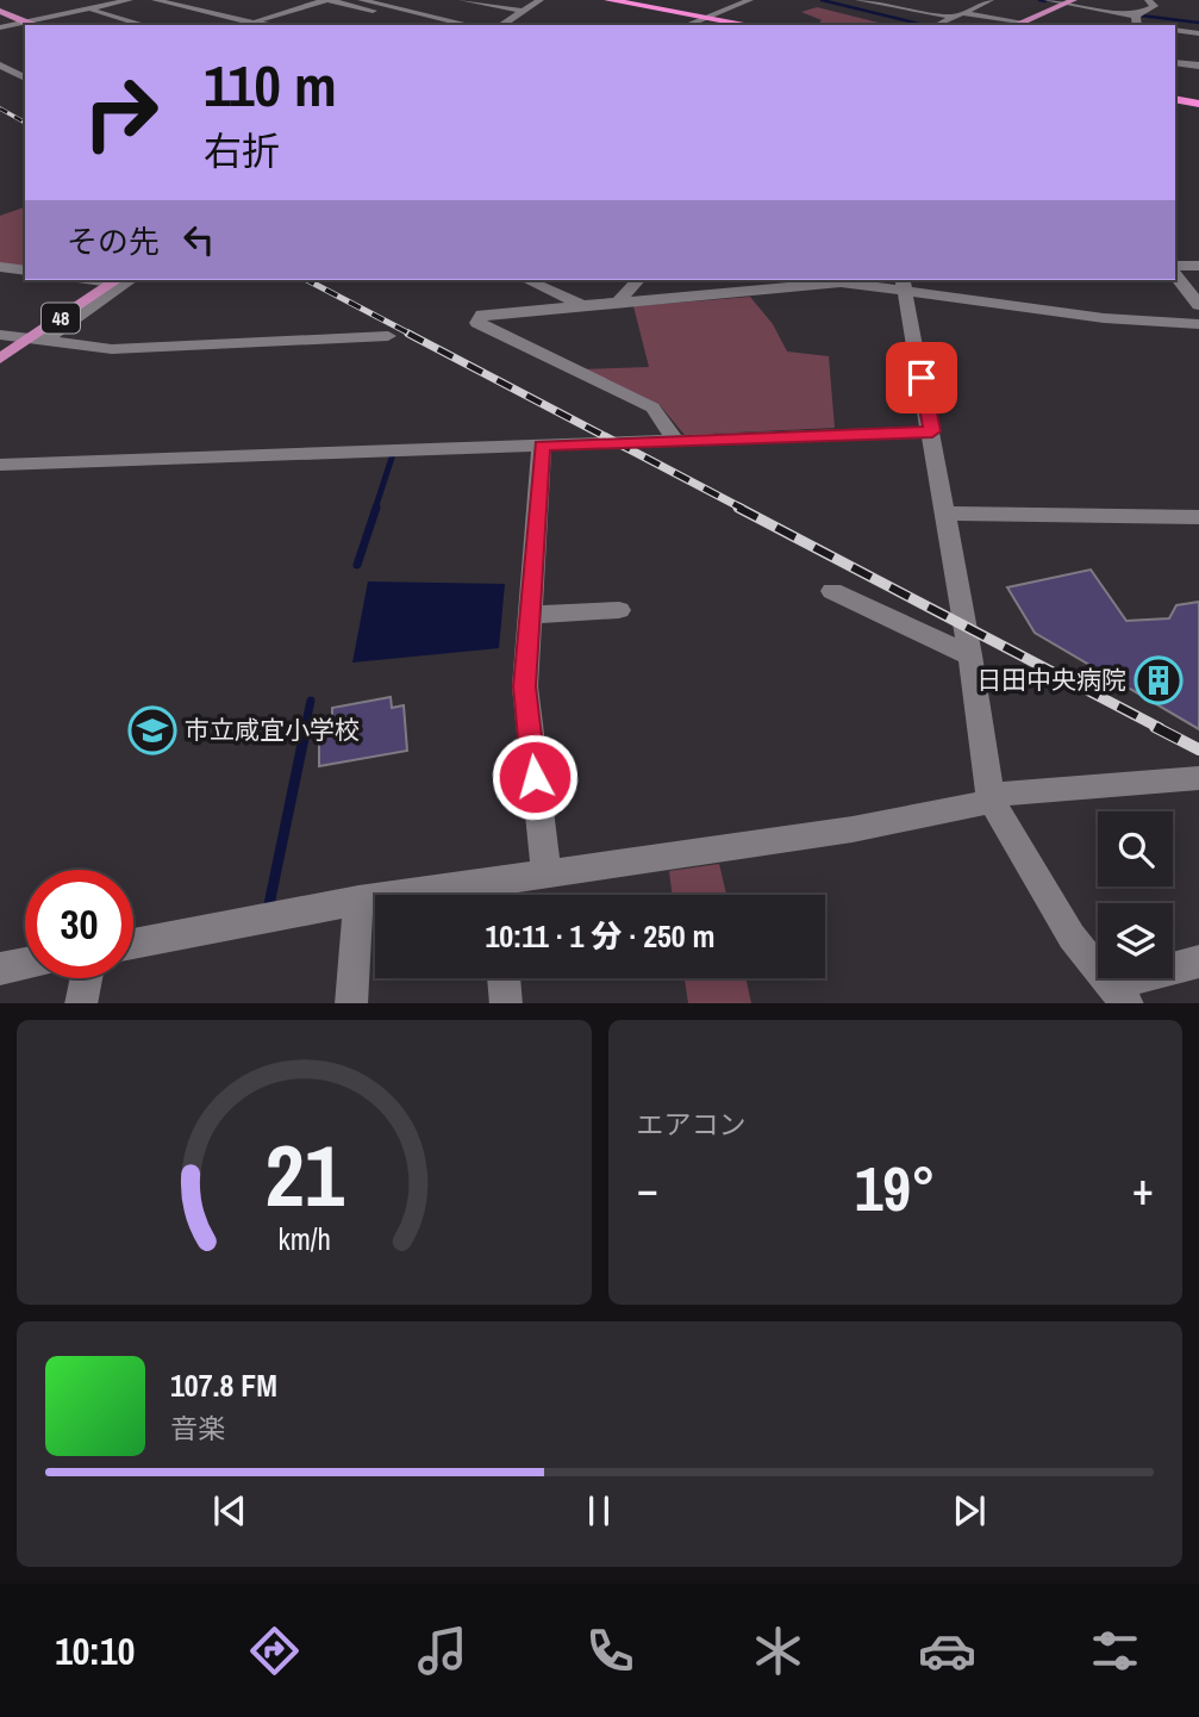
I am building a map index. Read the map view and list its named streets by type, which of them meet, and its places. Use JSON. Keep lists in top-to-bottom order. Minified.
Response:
{"streets":{"main road":["48"]},"places":{"building":["日田中央病院"],"school or university":["市立咸宜小学校"]},"page":{"turn":["110 m","右折"],"then":"その先","limit":"30","trip":"10:11 · 1 分 · 250 m","tile":"エアコン","heat":["−","19°","+"],"song":["107.8 FM","音楽"],"tabs":"10:10","gauge":["21","km/h"]}}
